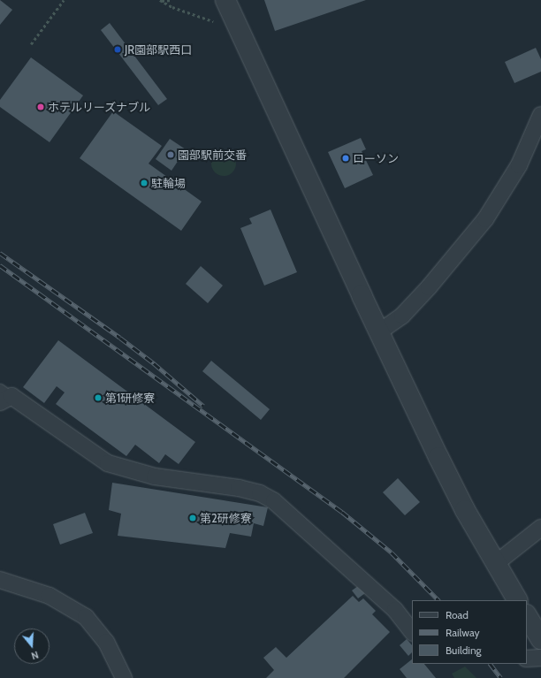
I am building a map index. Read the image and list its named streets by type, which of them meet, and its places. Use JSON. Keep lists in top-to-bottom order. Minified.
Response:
{"places":["JR園部駅西口","ホテルリーズナブル","園部駅前交番","ローソン","駐輪場","第1研修寮","第2研修寮"],"legend":["Road","Railway","Building"],"north":"bottom"}
